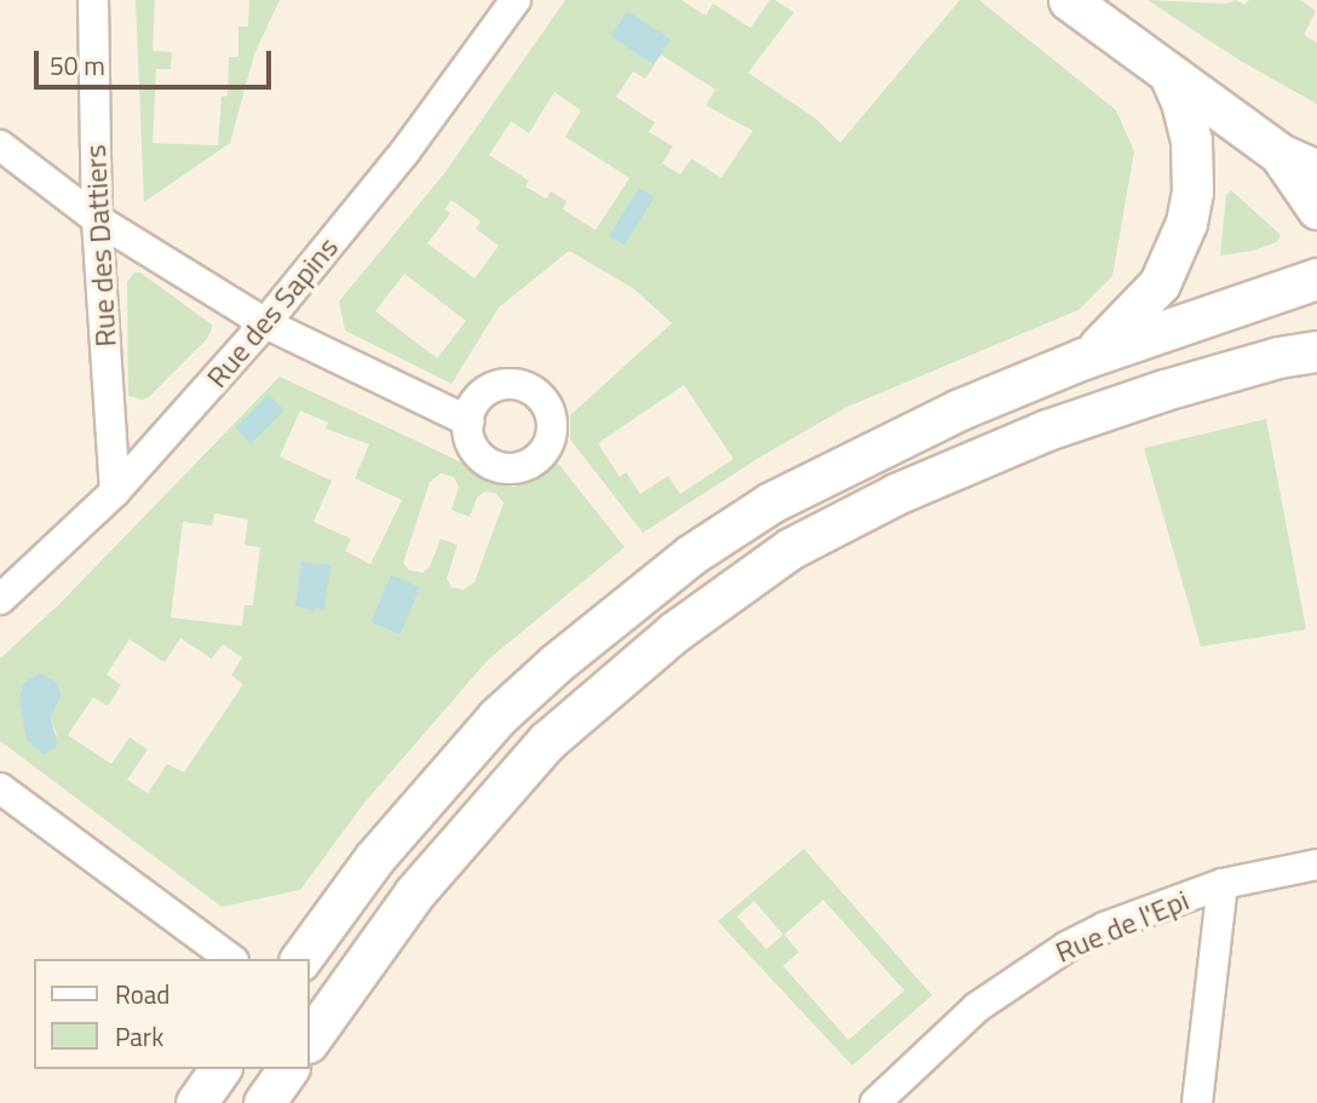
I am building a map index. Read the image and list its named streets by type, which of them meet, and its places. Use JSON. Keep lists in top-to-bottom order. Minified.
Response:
{"streets":{"street":["Rue des Dattiers","Rue des Sapins","Rue de l'Epi"]},"crossings":[["Rue des Dattiers","Rue des Sapins"]],"legend":["Road","Park"],"scale_bar":"50 m"}
